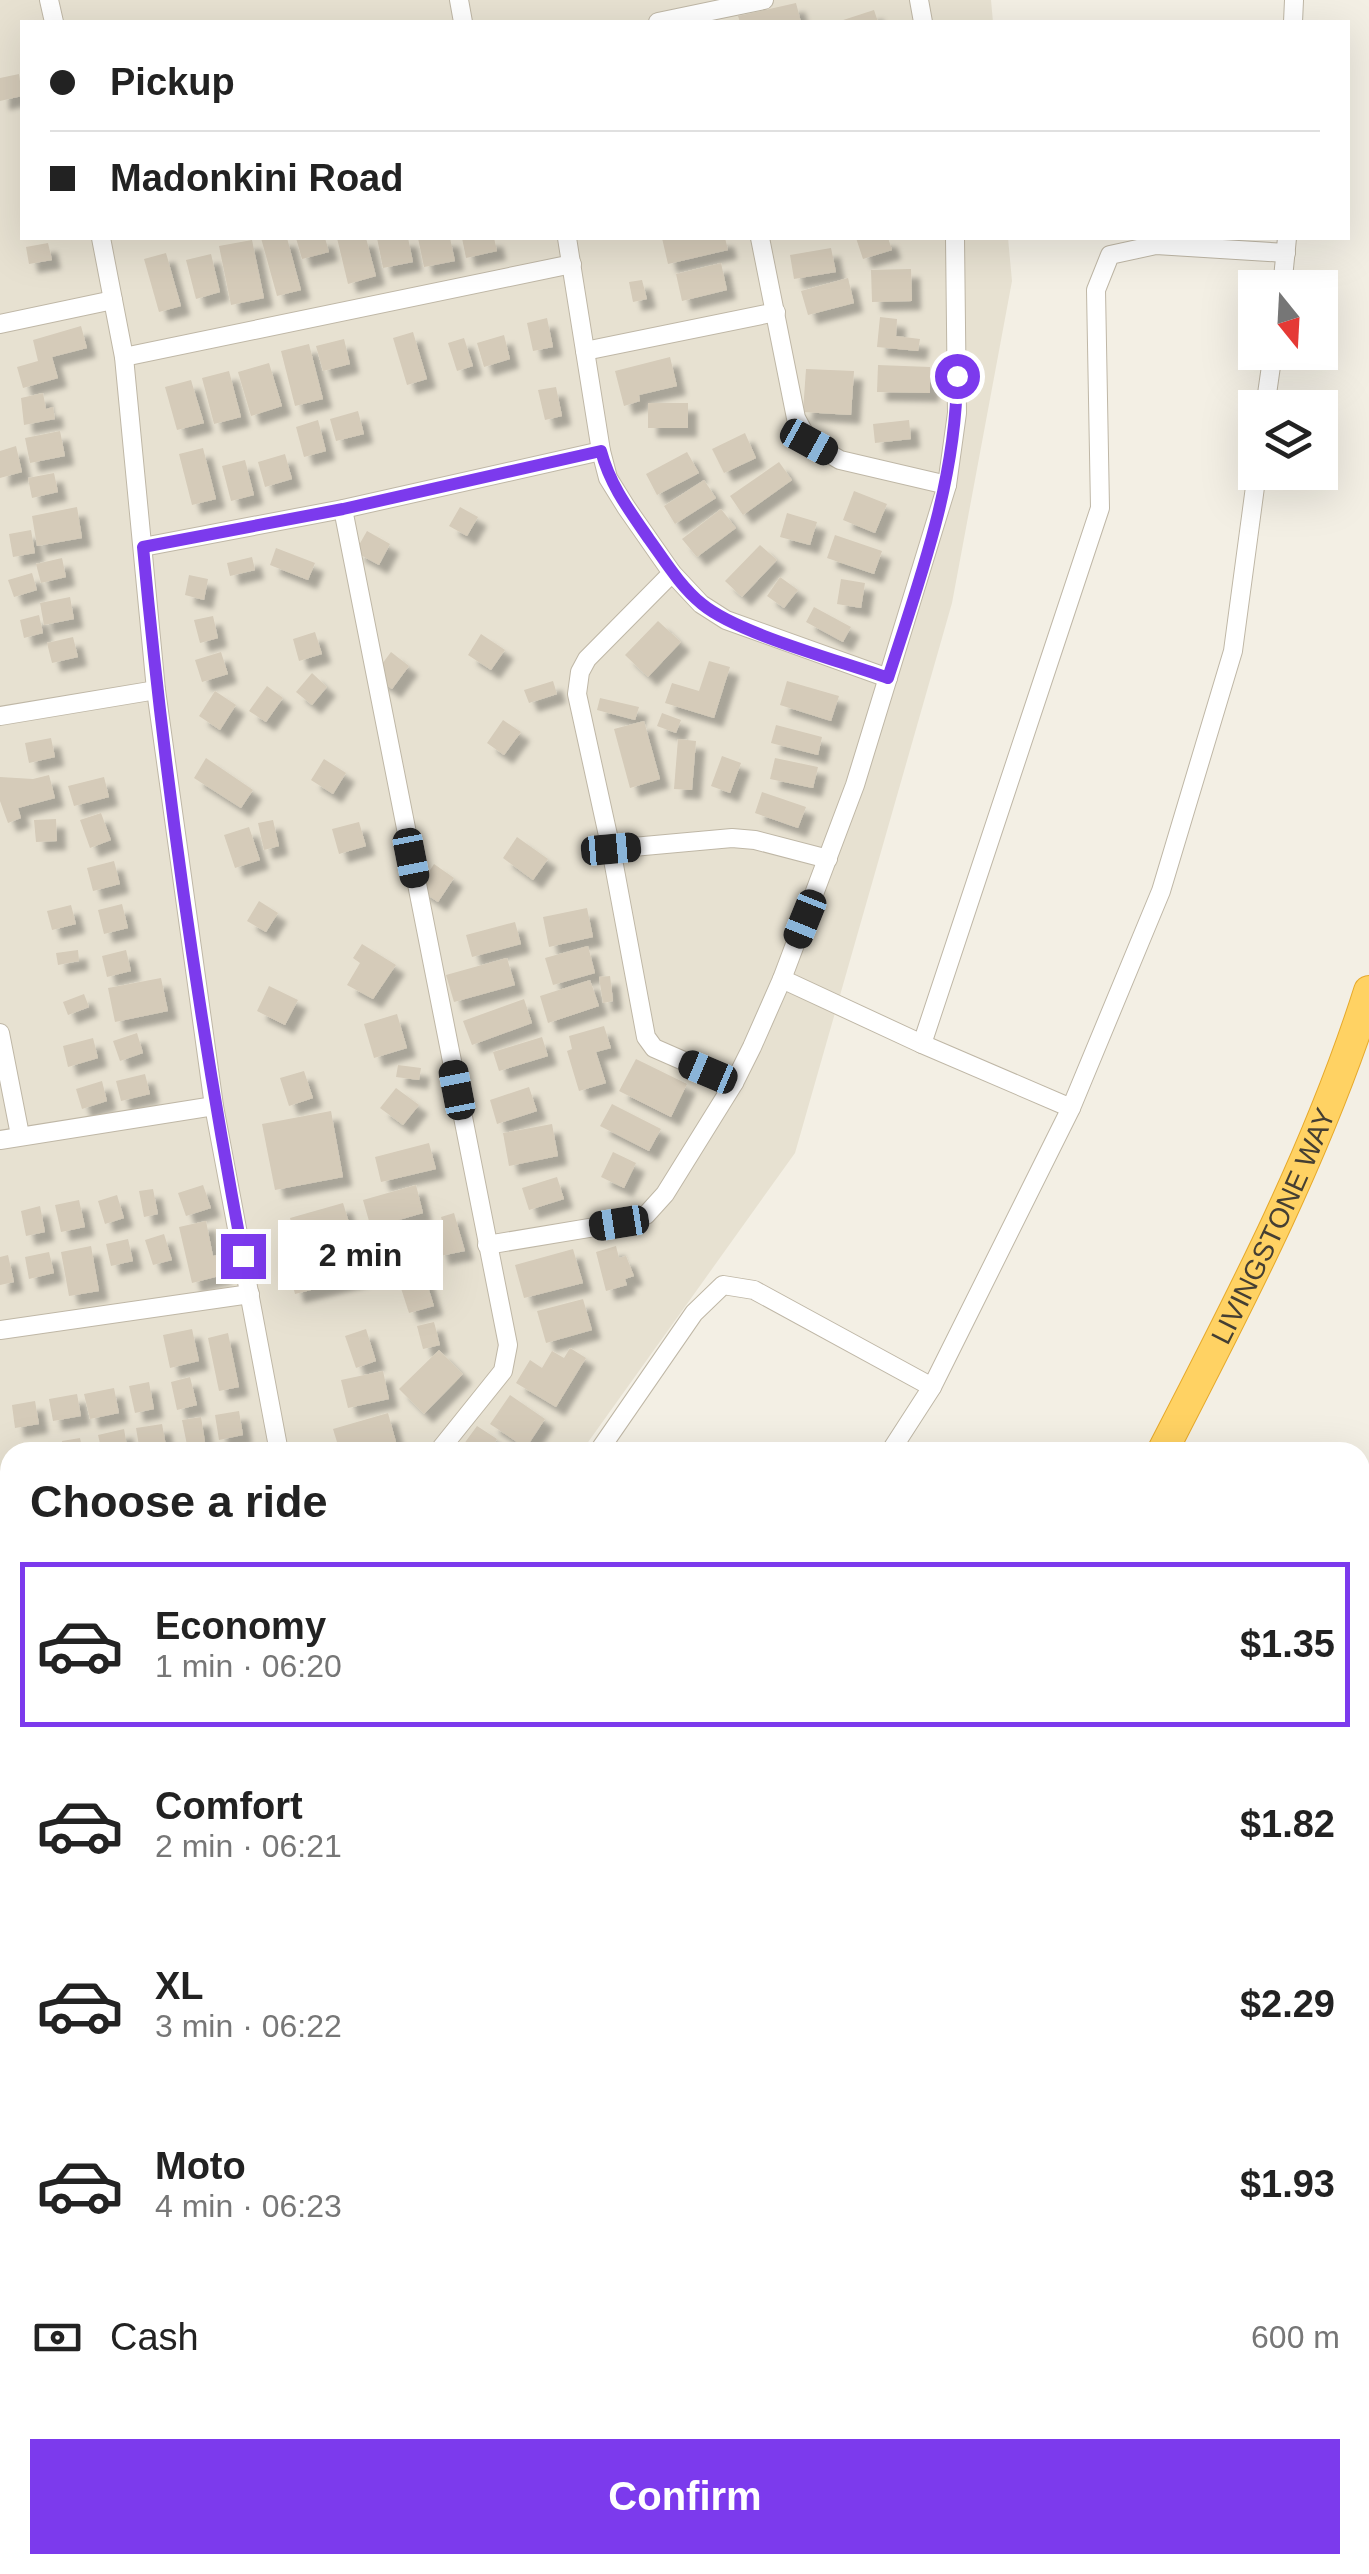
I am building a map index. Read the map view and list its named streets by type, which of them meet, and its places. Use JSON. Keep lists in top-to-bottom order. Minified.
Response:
{"streets":{"highway":["LIVINGSTONE WAY"]},"north":"bottom","page":{"banner":["Pickup","Madonkini Road"],"bubble":"2 min","heading":"Choose a ride","list":[{"name":"Economy","note":"1 min · 06:20","value":"$1.35"},{"name":"Comfort","note":"2 min · 06:21","value":"$1.82"},{"name":"XL","note":"3 min · 06:22","value":"$2.29"},{"name":"Moto","note":"4 min · 06:23","value":"$1.93"}],"pay":["Cash","600 m"],"buttons":"Confirm"}}
